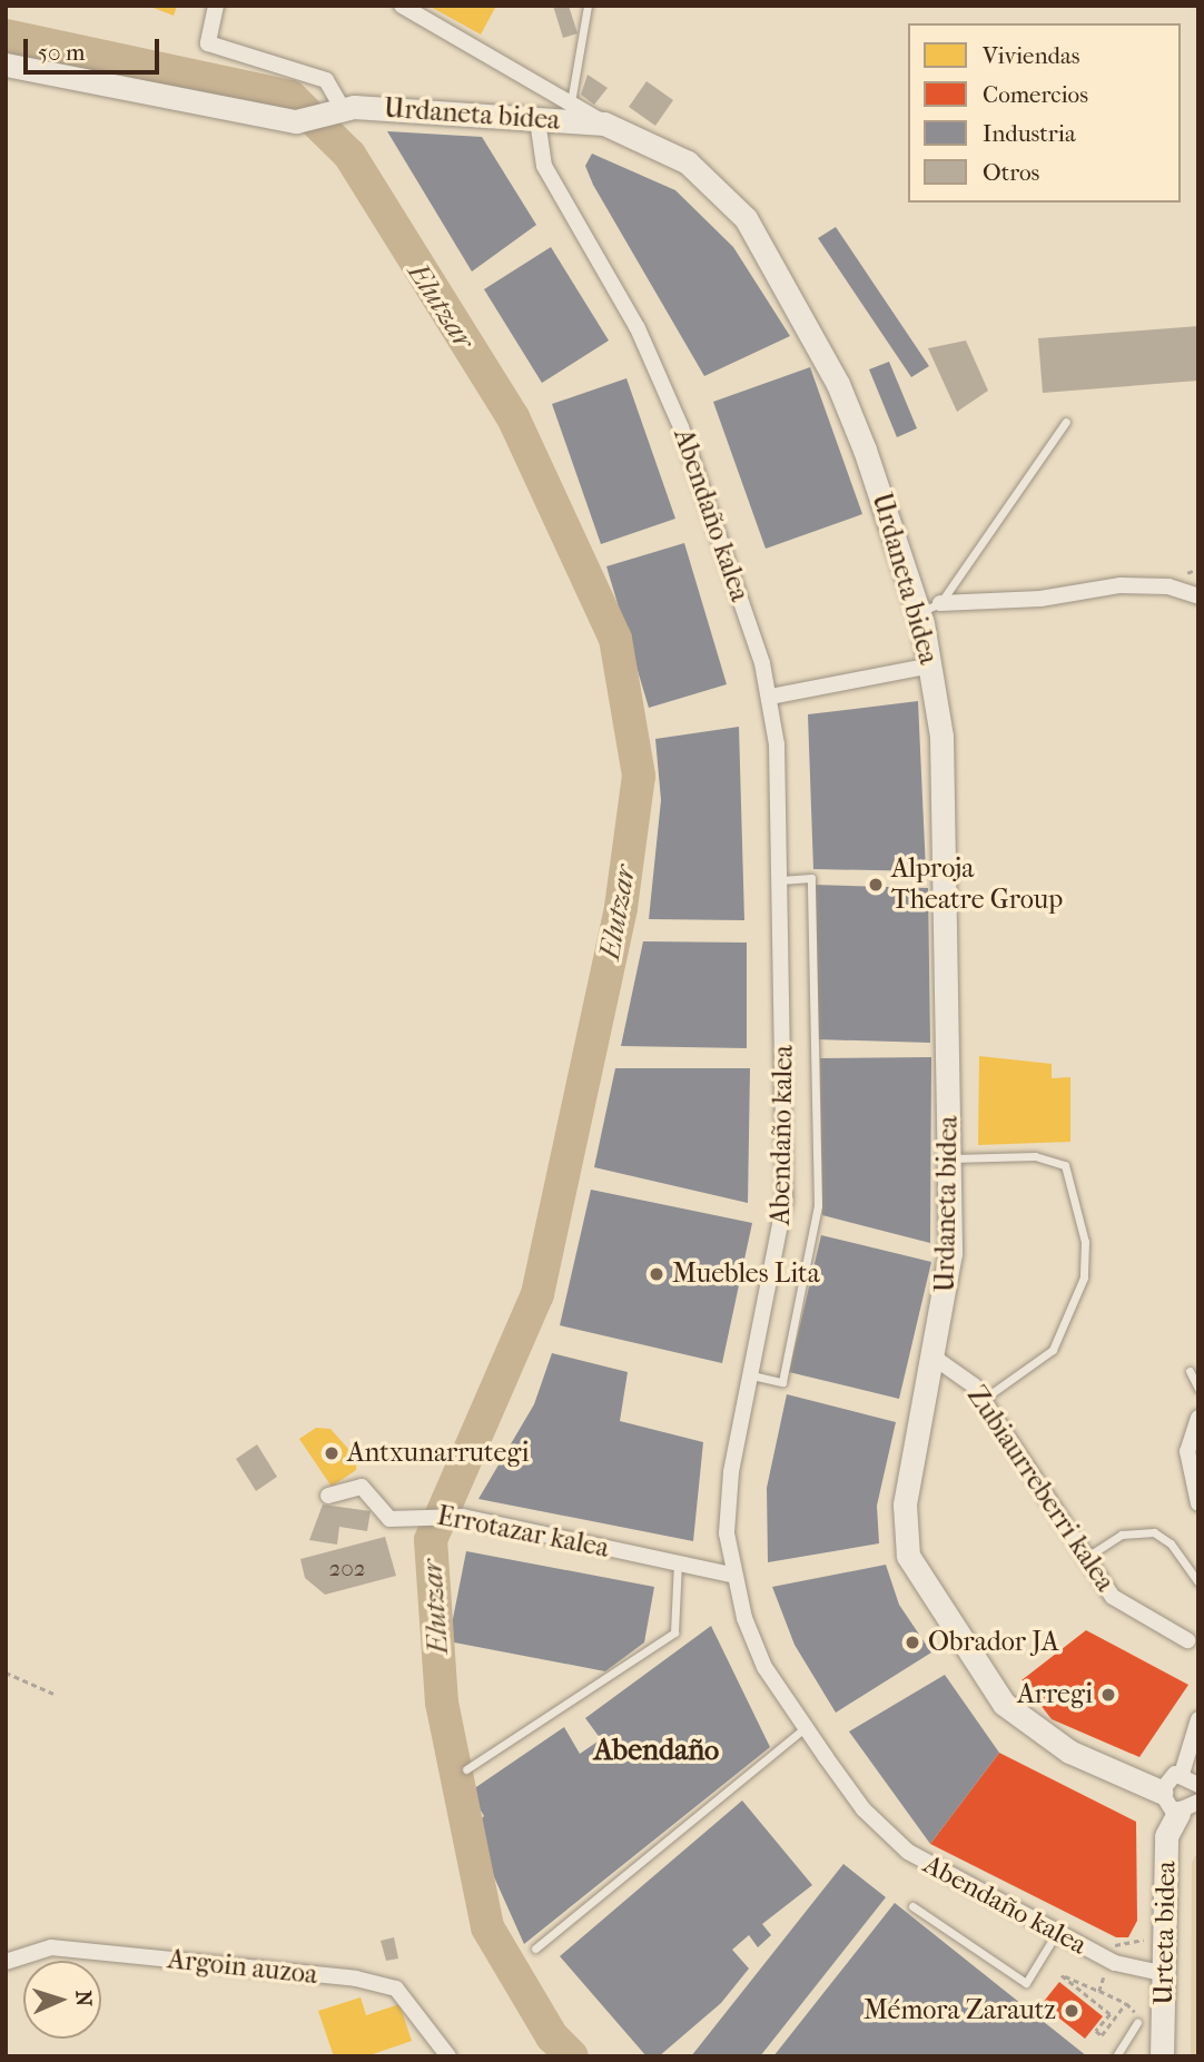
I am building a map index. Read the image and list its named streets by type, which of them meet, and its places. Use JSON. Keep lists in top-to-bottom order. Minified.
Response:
{"streets":{"street":["Urdaneta bidea","Abendaño kalea","Zubiaurreberri kalea","Errotazar kalea","Urteta bidea","Argoin auzoa"]},"crossings":[["Urdaneta bidea","Abendaño kalea"],["Urdaneta bidea","Zubiaurreberri kalea"],["Abendaño kalea","Errotazar kalea"],["Abendaño kalea","Urteta bidea"]],"districts":["Abendaño"],"water":["Elutzar"],"places":["Alproja Theatre Group","Muebles Lita","Antxunarrutegi","Obrador JA","Arregi","Mémora Zarautz"],"house_numbers":["202"],"legend":["Viviendas","Comercios","Industria","Otros"],"scale_bar":"50 m","north":"right"}
